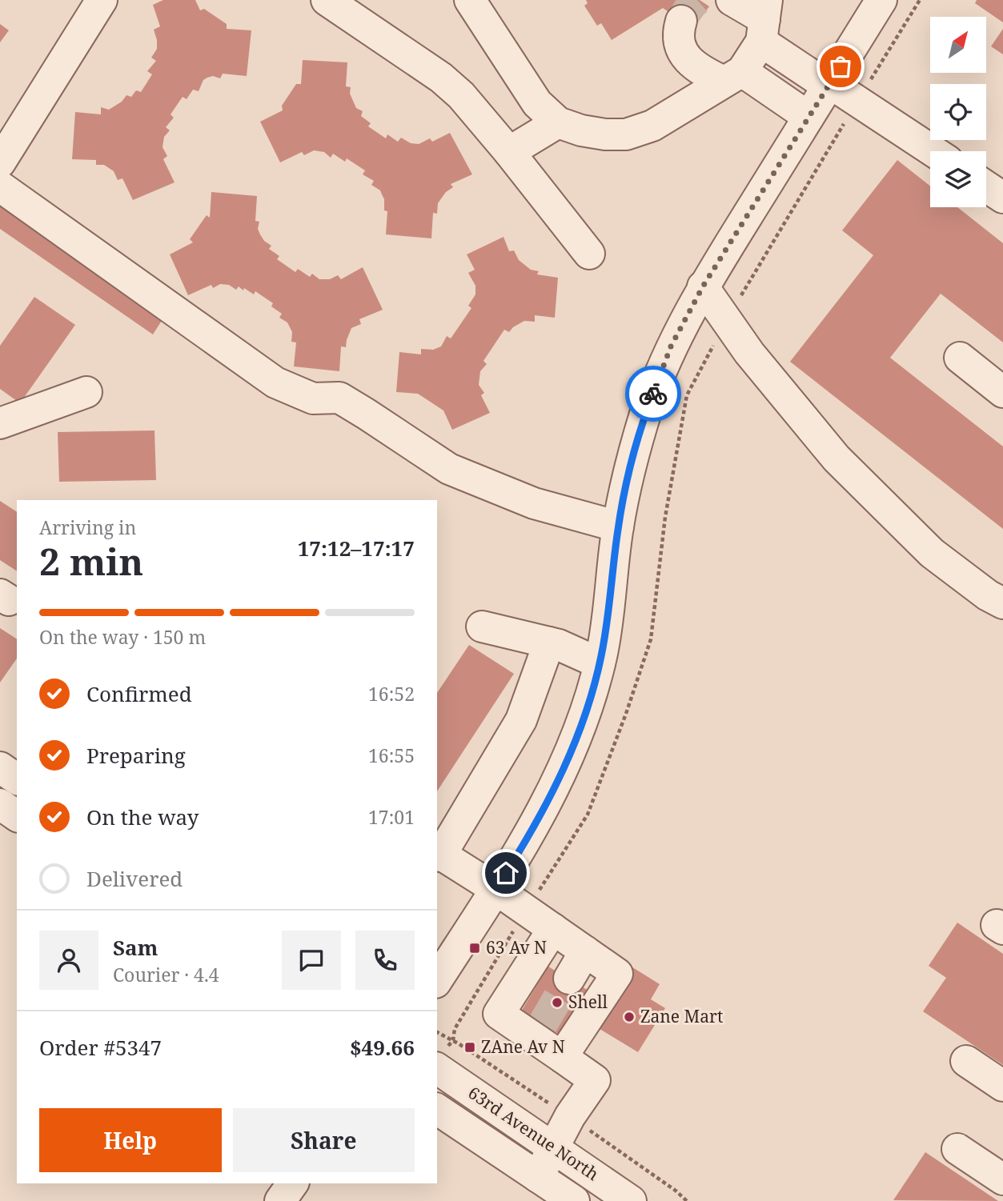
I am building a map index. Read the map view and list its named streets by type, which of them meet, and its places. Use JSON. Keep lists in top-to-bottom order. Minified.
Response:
{"streets":{"street":["63rd Avenue North"]},"places":{"transit":["63 Av N","ZAne Av N"],"other":["Shell","Zane Mart"]},"north":"top right","page":{"heading":["2 min","Arriving in","17:12–17:17"],"panel":["Sam","Courier · 4.4","Order #5347","$49.66"],"bar":"On the way · 150 m","list":[["Confirmed","16:52"],["Preparing","16:55"],["On the way","17:01"],"Delivered"],"buttons":["Help","Share"]}}
